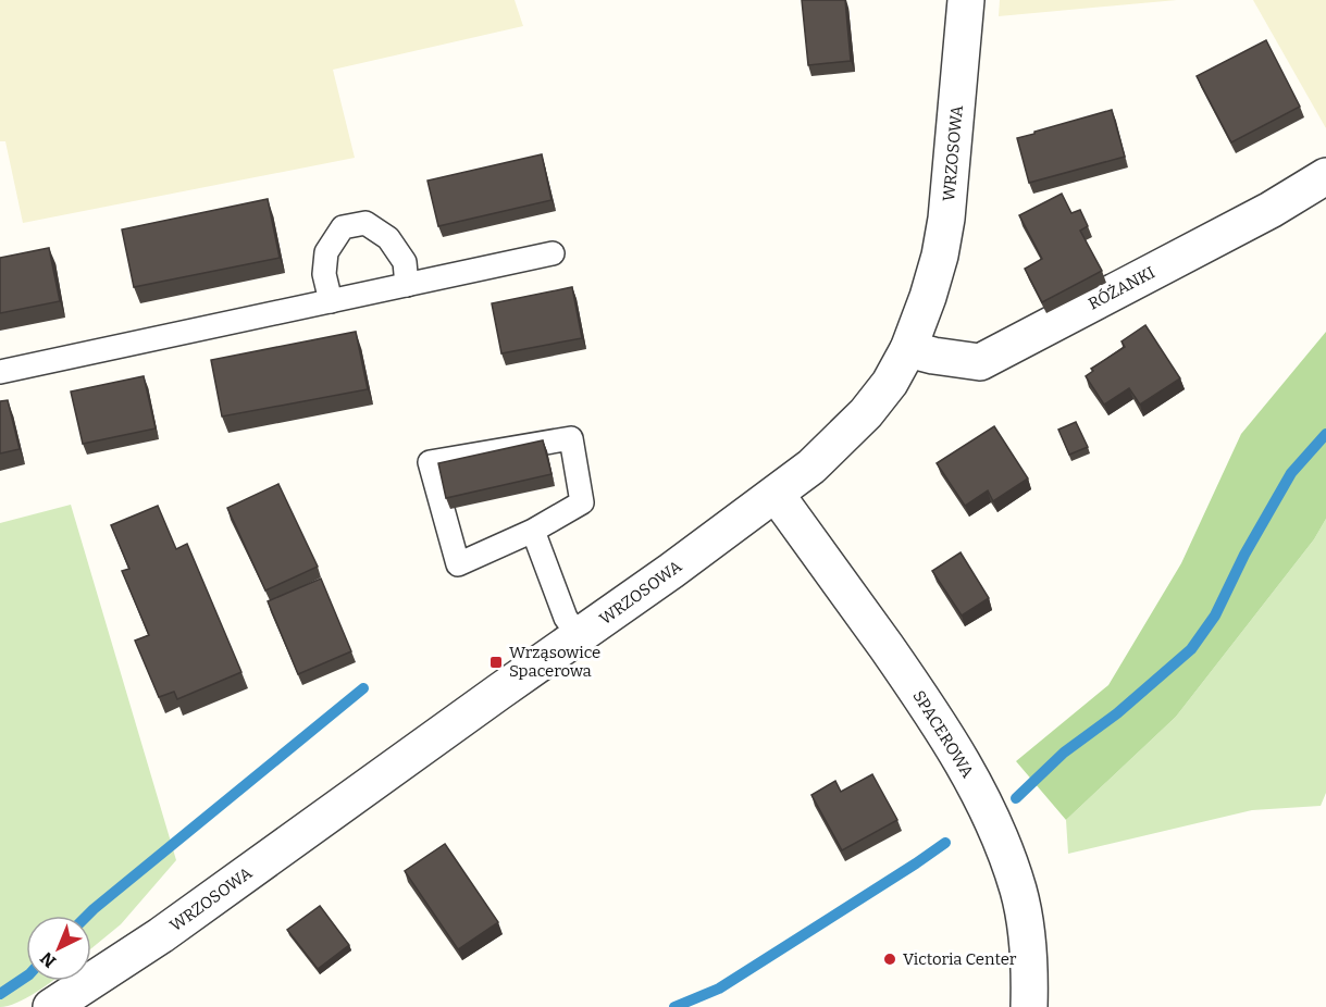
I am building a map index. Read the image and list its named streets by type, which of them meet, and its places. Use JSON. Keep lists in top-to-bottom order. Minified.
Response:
{"streets":{"street":["WRZOSOWA","RÓŻANKI","SPACEROWA"]},"crossings":[["WRZOSOWA","RÓŻANKI"],["WRZOSOWA","SPACEROWA"]],"places":{"transit":["Wrząsowice Spacerowa"],"other":["Victoria Center"]},"north":"bottom left"}
